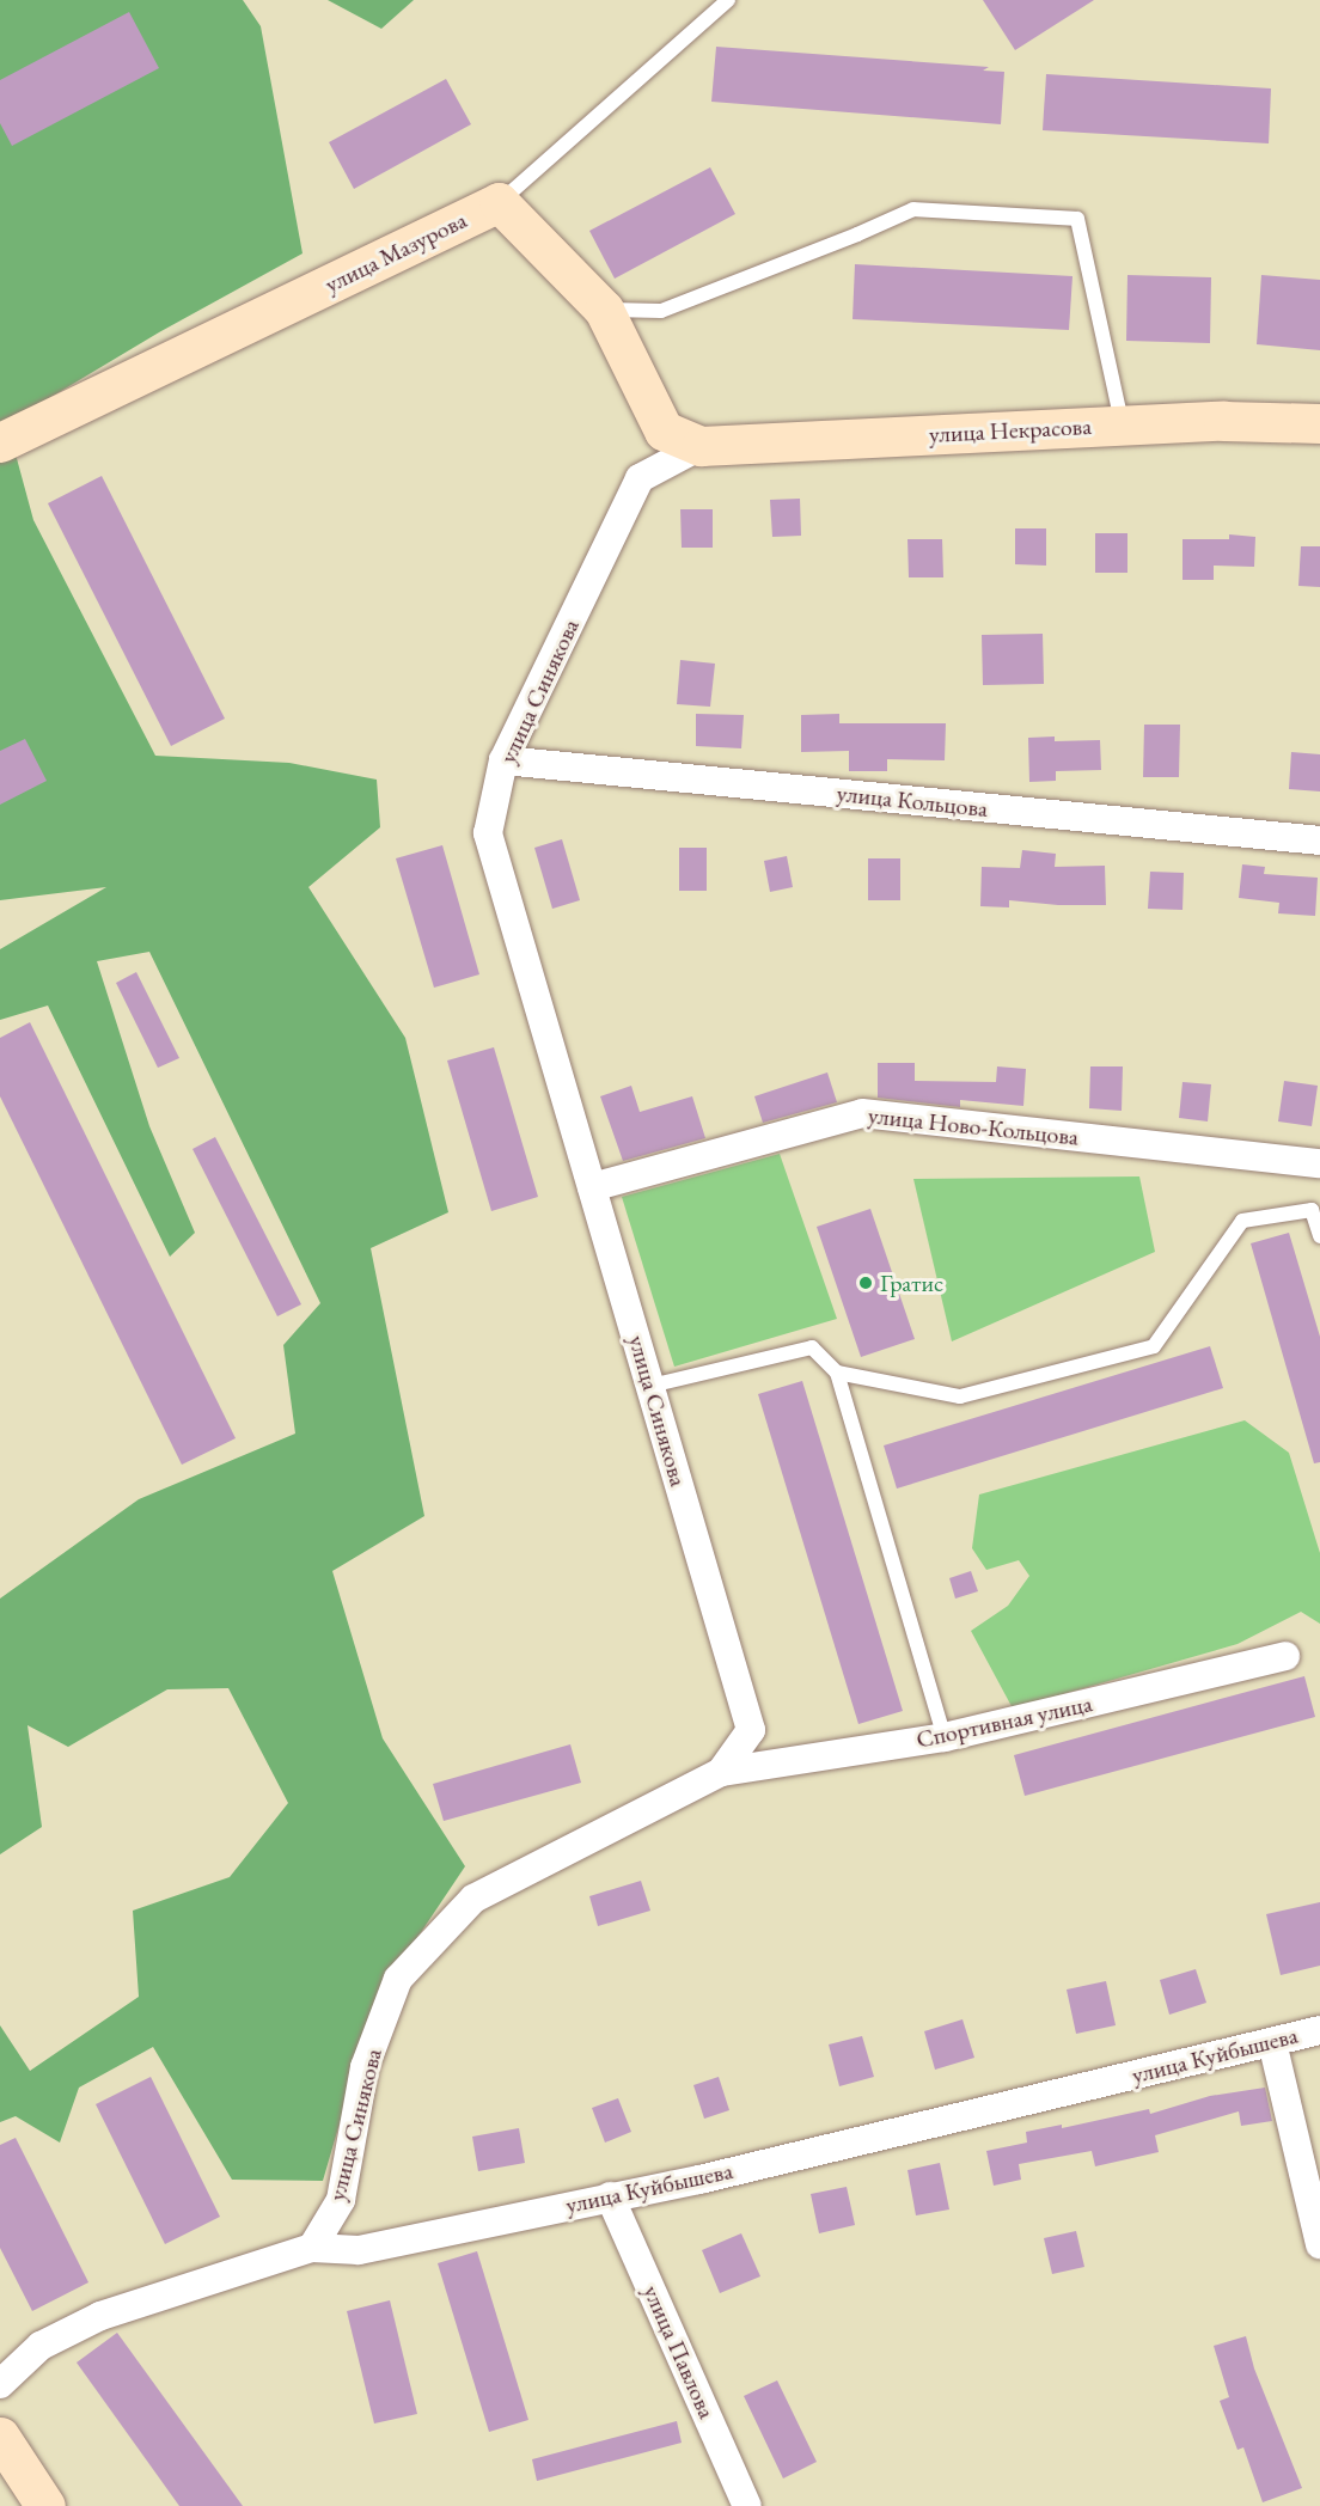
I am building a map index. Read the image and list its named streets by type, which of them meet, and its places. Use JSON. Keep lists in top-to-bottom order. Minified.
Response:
{"streets":{"street":["улица Мазурова","улица Некрасова","улица Синякова","улица Кольцова","улица Ново-Кольцова","Спортивная улица","улица Куйбышева","улица Павлова"]},"crossings":[["улица Некрасова","улица Синякова"],["улица Синякова","улица Кольцова"],["улица Синякова","улица Ново-Кольцова"],["улица Синякова","Спортивная улица"],["улица Синякова","улица Куйбышева"],["улица Куйбышева","улица Павлова"]],"places":["Гратис"]}
